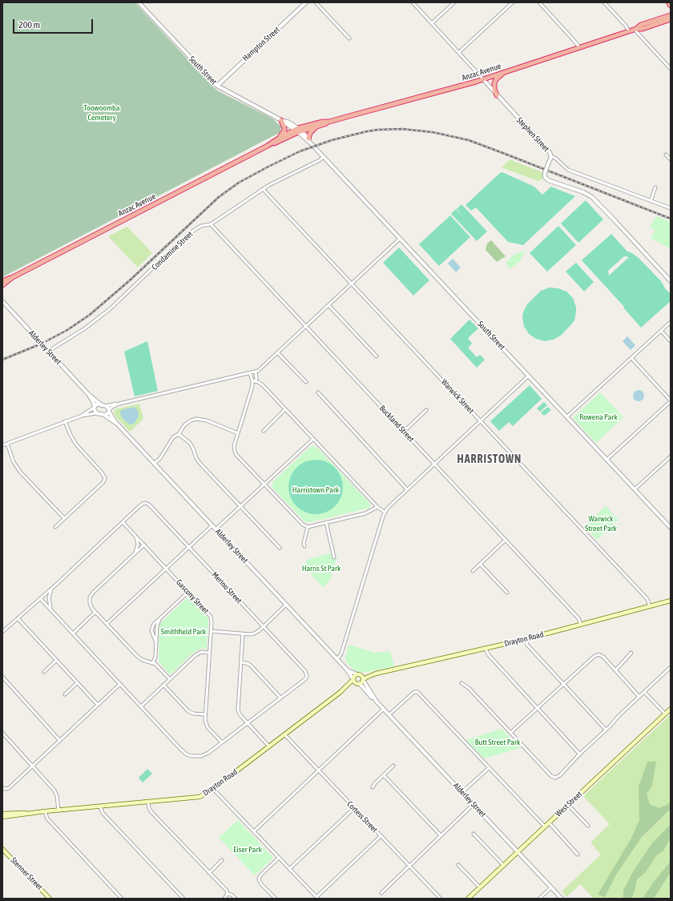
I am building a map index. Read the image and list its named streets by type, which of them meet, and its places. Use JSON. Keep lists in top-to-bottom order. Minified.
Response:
{"streets":{"highway":["Anzac Avenue"],"main road":["Drayton Road","West Street","Stenner Street"],"street":["Hampton Street","South Street","Stephen Street","Condamine Street","Alderley Street","Warwick Street","Buckland Street","Merino Street","Gascony Street","Cortess Street"]},"crossings":[["Hampton Street","South Street"],["South Street","Anzac Avenue"],["South Street","Condamine Street"],["Anzac Avenue","Stephen Street"],["Condamine Street","Alderley Street"],["Condamine Street","Warwick Street"],["Condamine Street","Buckland Street"],["Alderley Street","Drayton Road"],["Alderley Street","West Street"],["Warwick Street","Drayton Road"],["Buckland Street","Drayton Road"],["Merino Street","Gascony Street"],["Drayton Road","Cortess Street"]],"districts":["HARRISTOWN"],"parks":["Toowoomba Cemetery","Rowena Park","Harristown Park","Warwick Street Park","Harris St Park","Smithfield Park","Butt Street Park","Eiser Park"],"scale_bar":"200 m"}
